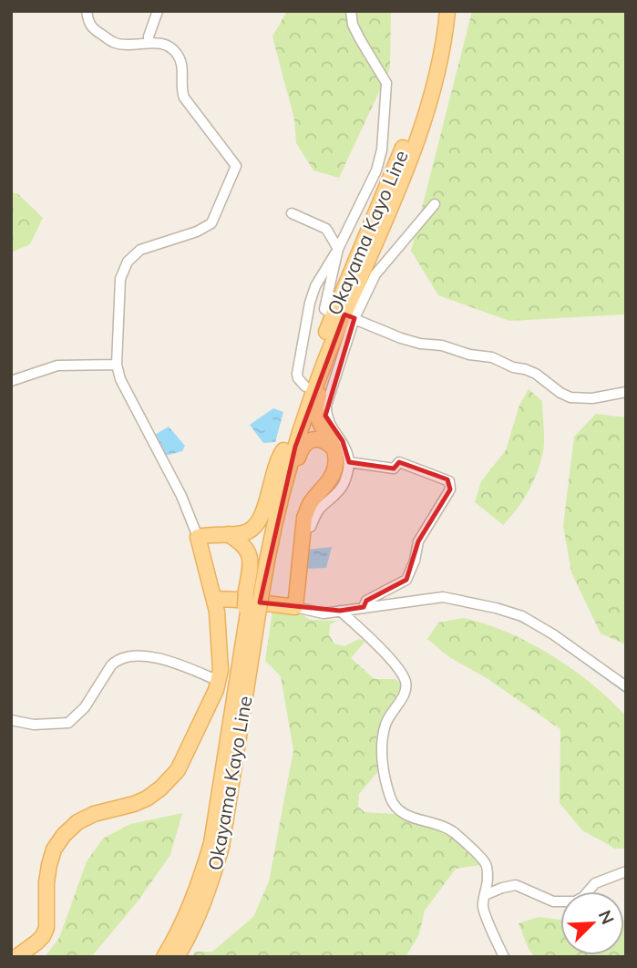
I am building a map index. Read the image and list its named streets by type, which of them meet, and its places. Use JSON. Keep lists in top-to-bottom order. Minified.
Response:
{"streets":{"main road":["Okayama Kayo Line"]},"north":"top right"}
